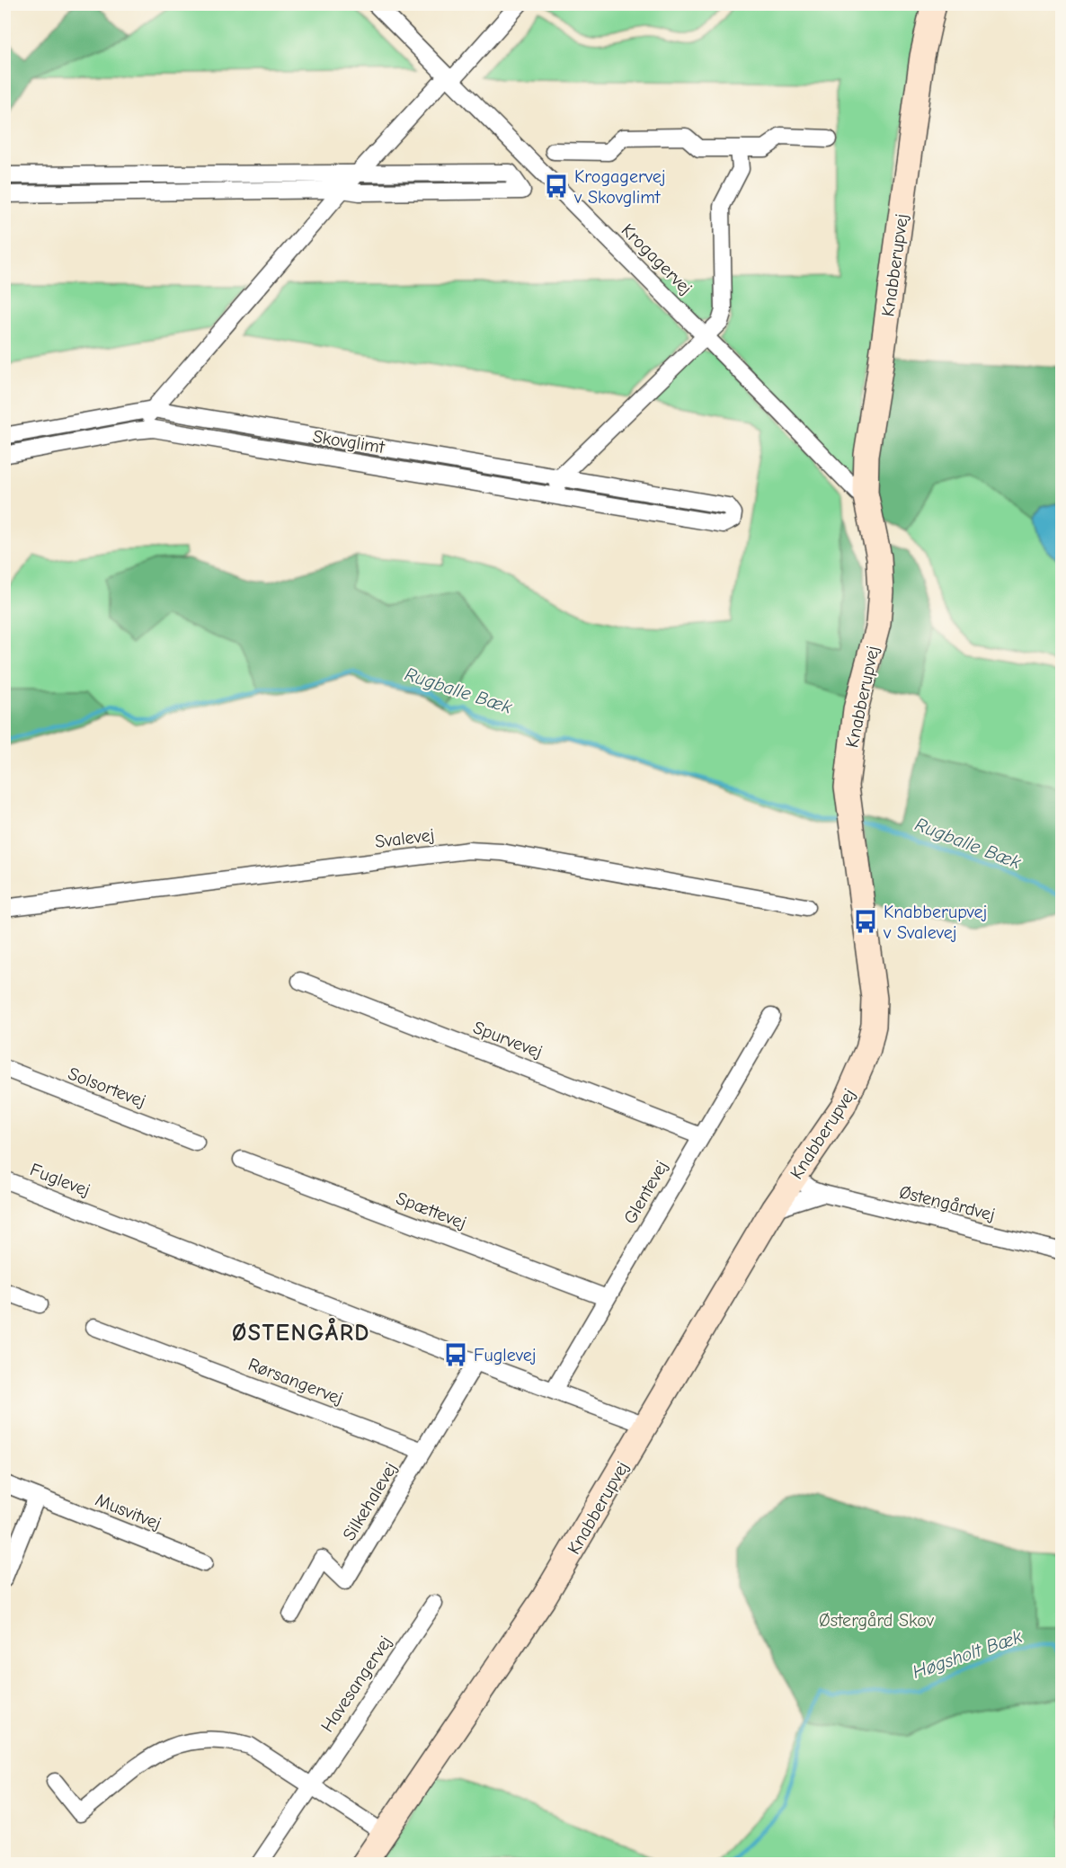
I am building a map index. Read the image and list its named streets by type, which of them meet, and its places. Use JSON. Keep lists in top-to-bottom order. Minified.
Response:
{"streets":{"street":["Krogagervej","Knabberupvej","Skovglimt","Svalevej","Spurvevej","Solsortevej","Fuglevej","Glentevej","Østengårdvej","Spættevej","Rørsangervej","Silkehalevej","Musvitvej","Havesangervej"]},"crossings":[["Krogagervej","Knabberupvej"],["Knabberupvej","Fuglevej"],["Knabberupvej","Østengårdvej"],["Spurvevej","Glentevej"],["Fuglevej","Glentevej"],["Fuglevej","Silkehalevej"],["Glentevej","Spættevej"],["Rørsangervej","Silkehalevej"]],"districts":["ØSTENGÅRD"],"water":["Rugballe Bæk","Høgsholt Bæk"],"parks":["Østergård Skov"],"places":{"bus stop":["Krogagervej v Skovglimt","Knabberupvej v Svalevej","Fuglevej"]}}
